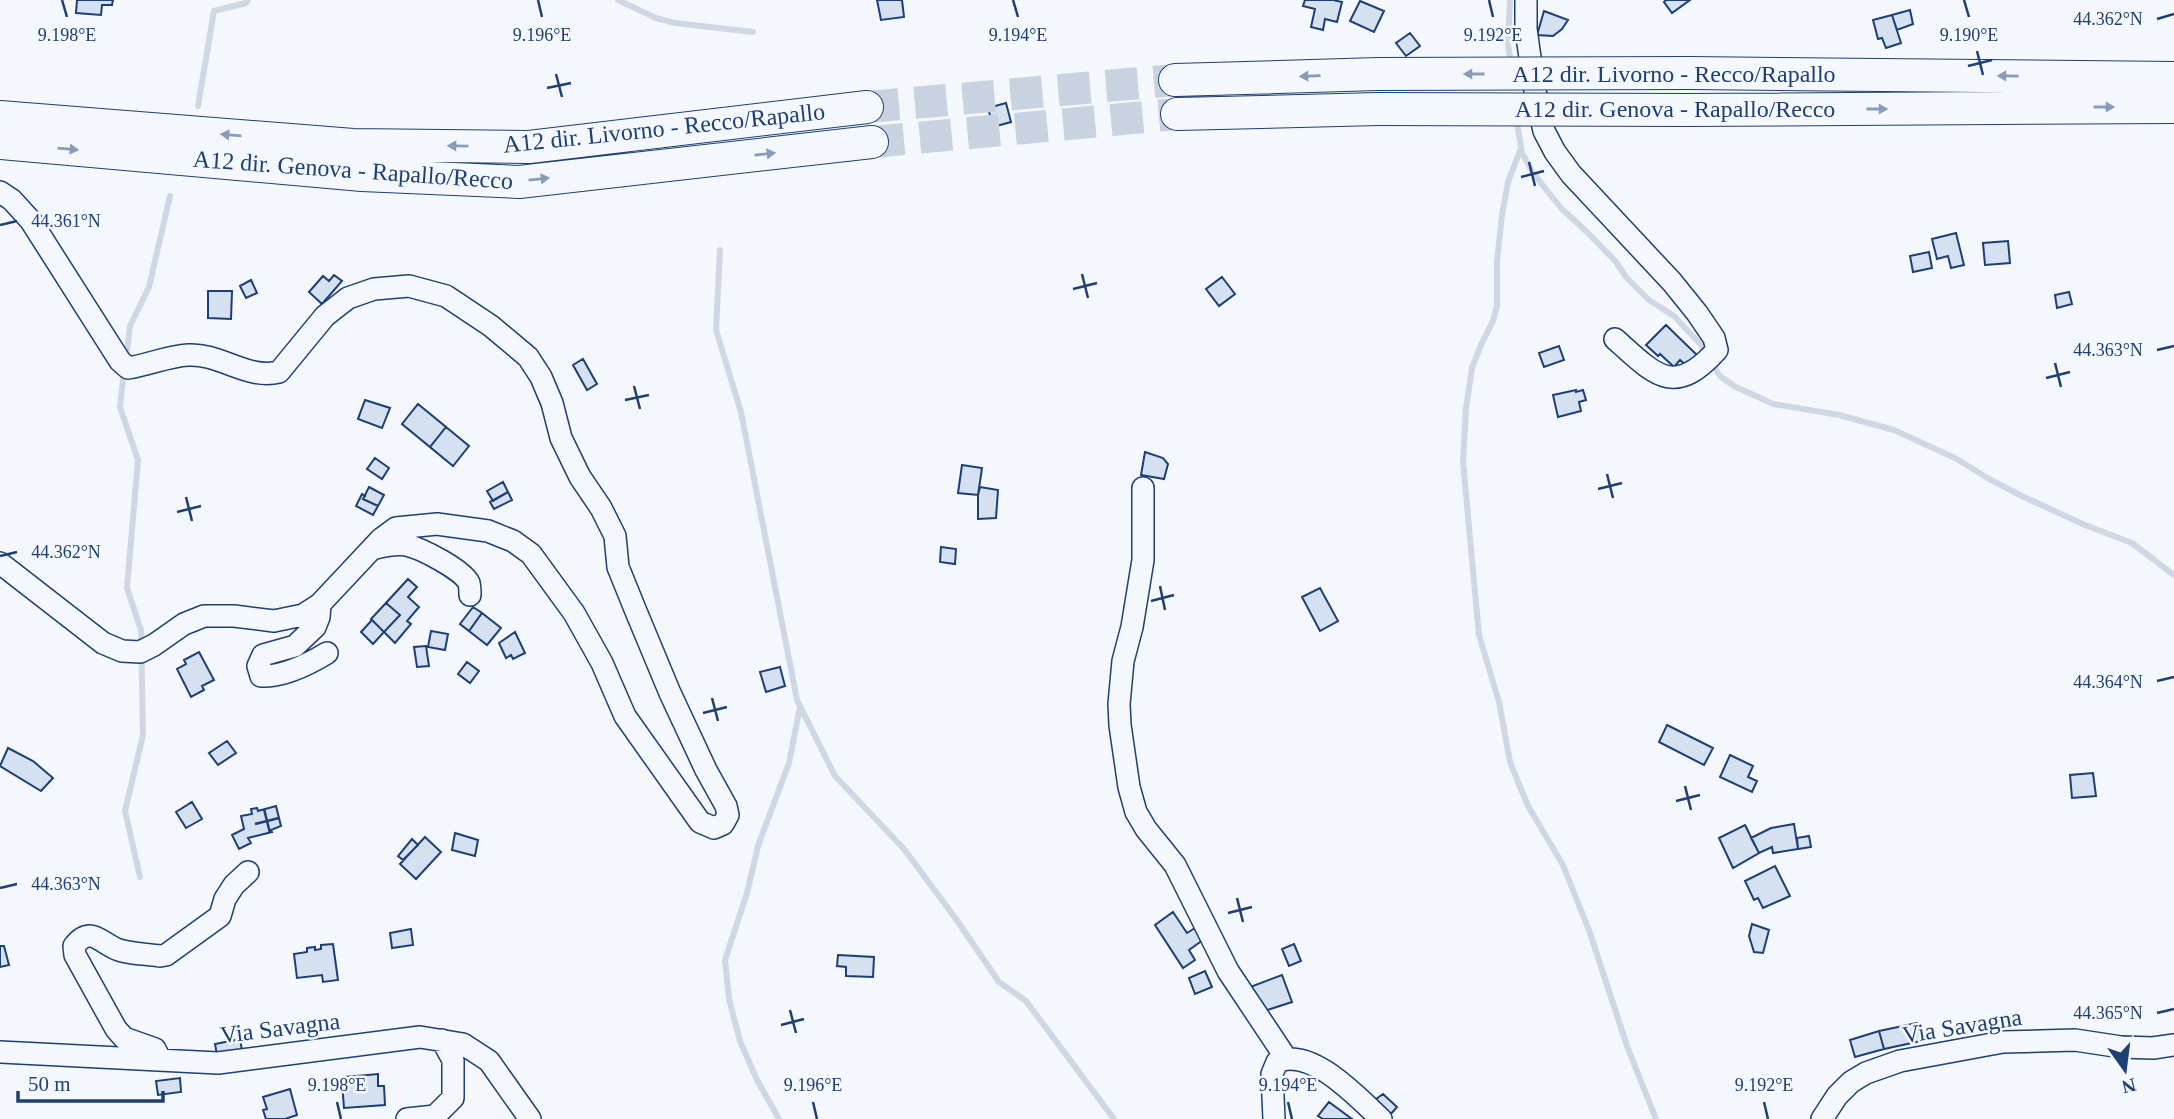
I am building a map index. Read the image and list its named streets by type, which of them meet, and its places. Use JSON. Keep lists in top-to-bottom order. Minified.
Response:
{"streets":{"highway":["A12 dir. Livorno - Recco/Rapallo","A12 dir. Genova - Rapallo/Recco"],"street":["Via Savagna"]},"one_way":["A12 dir. Livorno - Recco/Rapallo","A12 dir. Genova - Rapallo/Recco"],"scale_bar":"50 m","north":"bottom","coordinates":["44.362°N","9.198°E","9.196°E","9.194°E","9.192°E","9.190°E","44.361°N","44.363°N","44.364°N","44.365°N"]}
